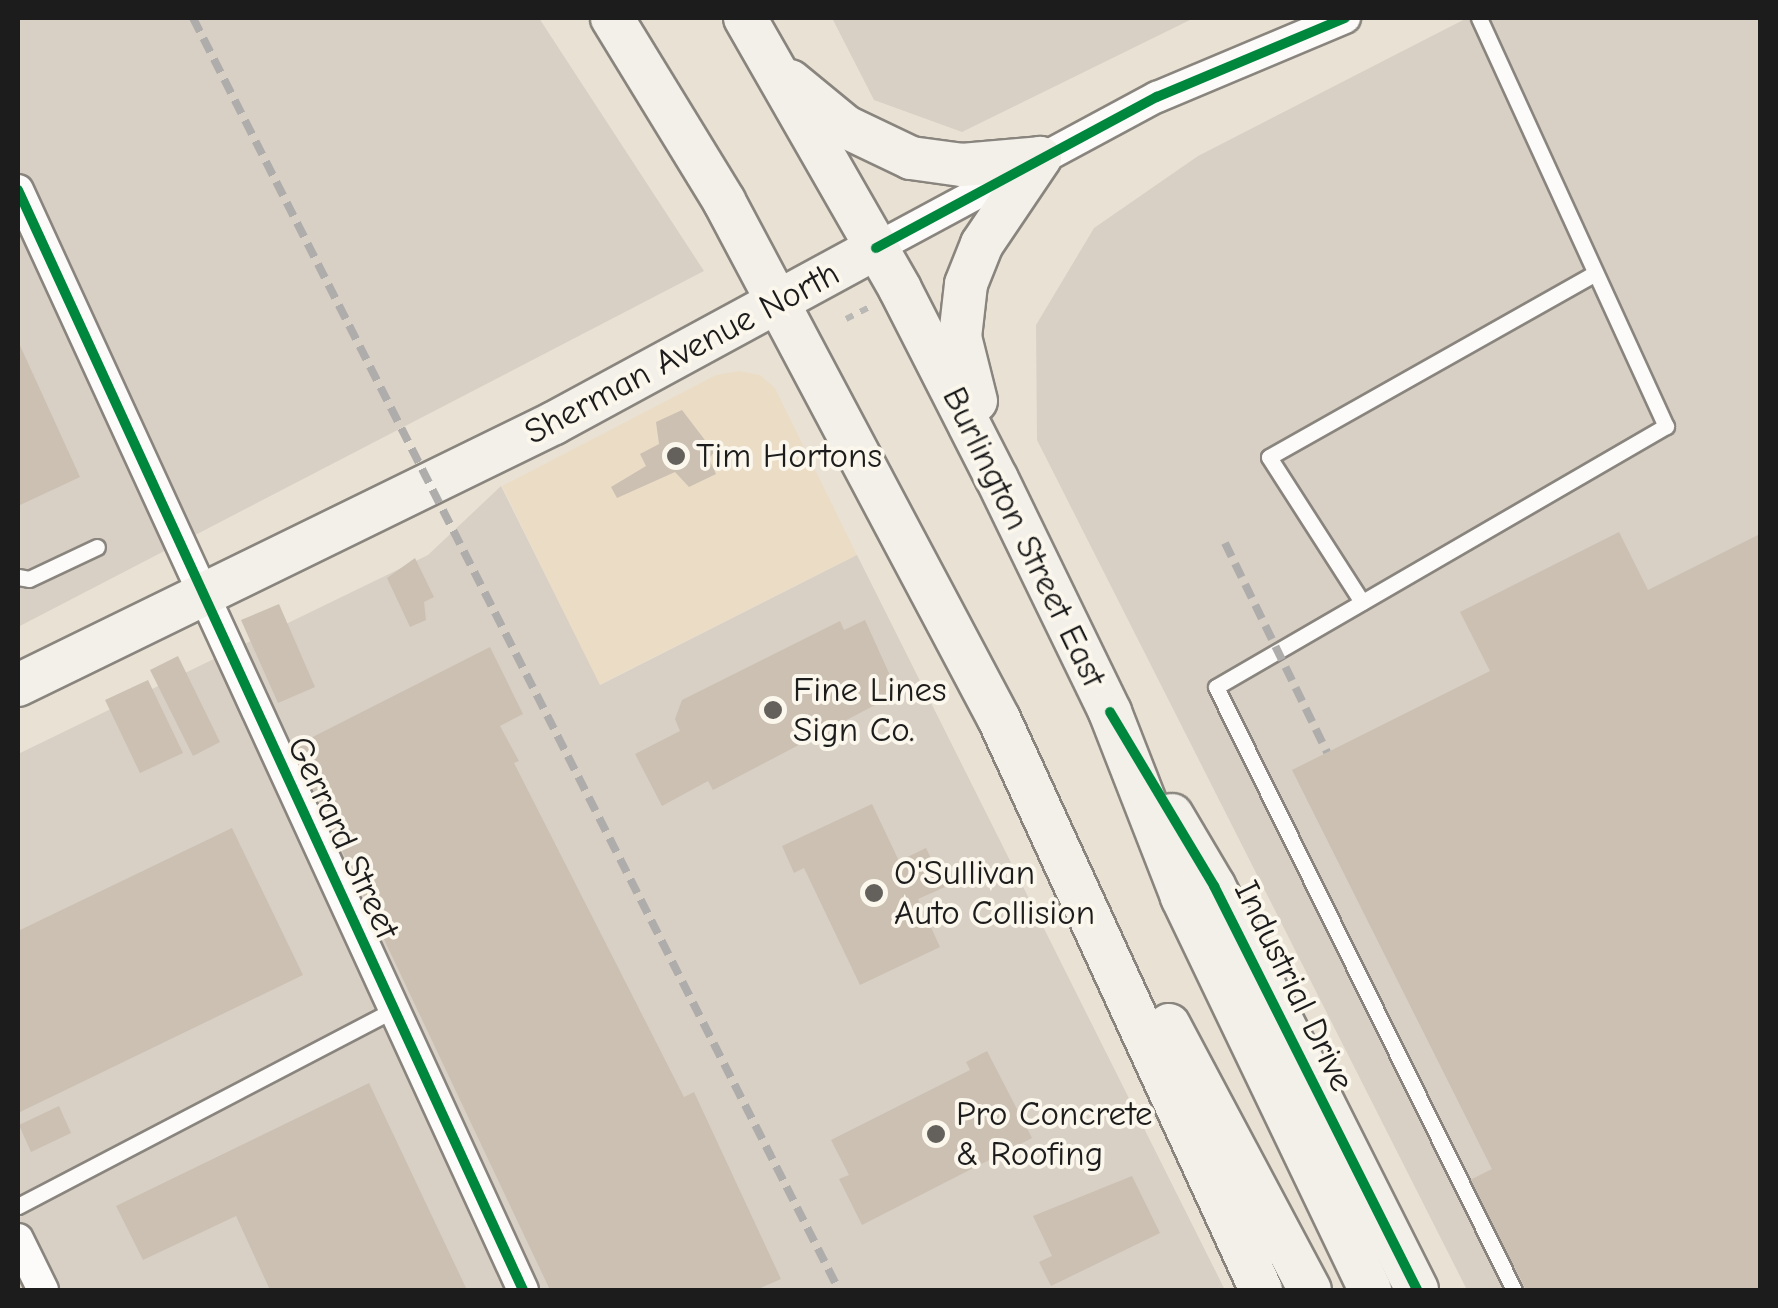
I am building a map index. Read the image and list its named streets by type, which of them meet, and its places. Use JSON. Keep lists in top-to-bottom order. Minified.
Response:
{"streets":{"main road":["Sherman Avenue North","Burlington Street East","Industrial Drive"],"street":["Gerrard Street"]},"crossings":[["Sherman Avenue North","Burlington Street East"],["Sherman Avenue North","Gerrard Street"],["Burlington Street East","Industrial Drive"]],"places":["Tim Hortons","Fine Lines Sign Co.","O'Sullivan Auto Collision","Pro Concrete & Roofing"]}
